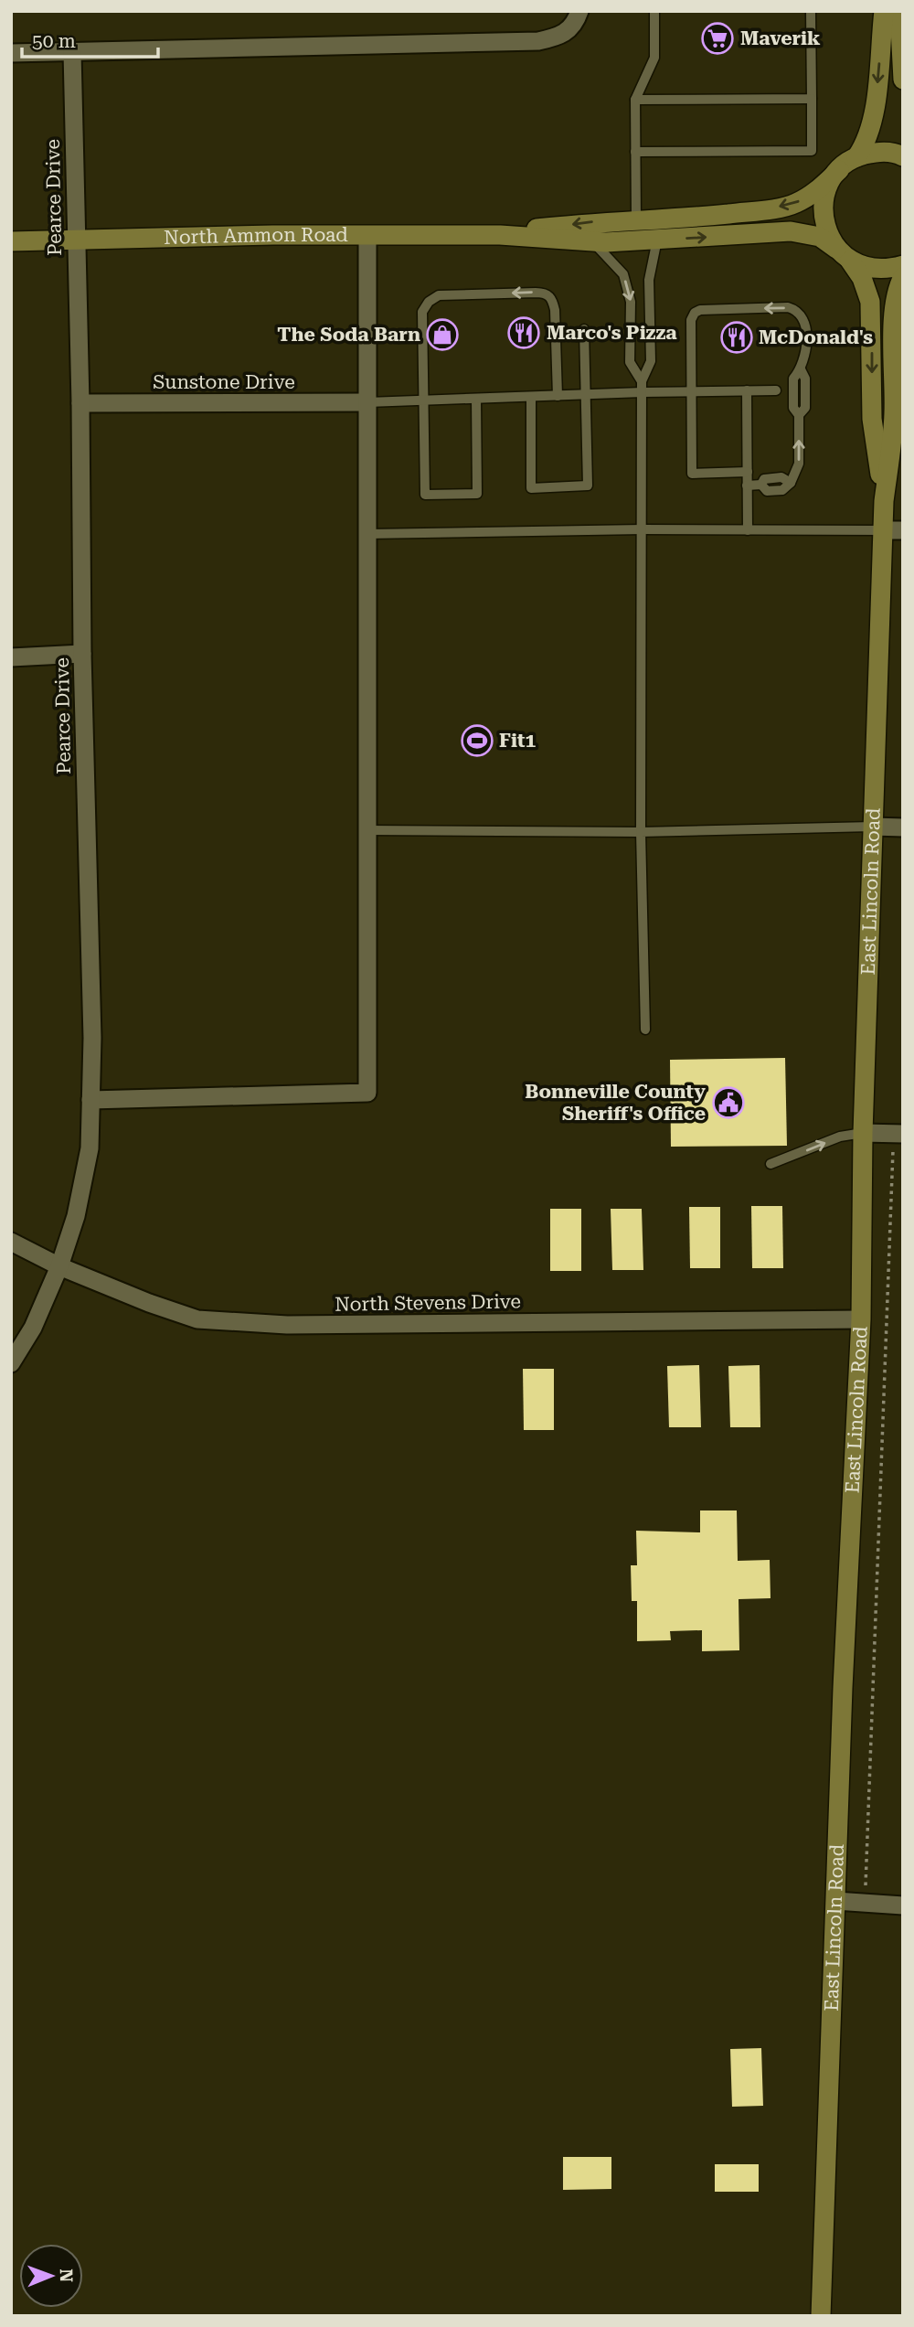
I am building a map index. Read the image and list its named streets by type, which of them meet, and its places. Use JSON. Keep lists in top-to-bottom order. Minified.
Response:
{"streets":{"main road":["North Ammon Road","East Lincoln Road"],"street":["Pearce Drive","Sunstone Drive","North Stevens Drive"]},"crossings":[["Pearce Drive","North Ammon Road"],["Pearce Drive","Sunstone Drive"],["Pearce Drive","North Stevens Drive"],["North Ammon Road","East Lincoln Road"],["East Lincoln Road","North Stevens Drive"]],"places":{"supermarket":["Maverik"],"restaurant":["Marco's Pizza","McDonald's"],"shop":["The Soda Barn"],"sports":["Fit1"],"public building":["Bonneville County Sheriff's Office"]},"scale_bar":"50 m","north":"right"}
